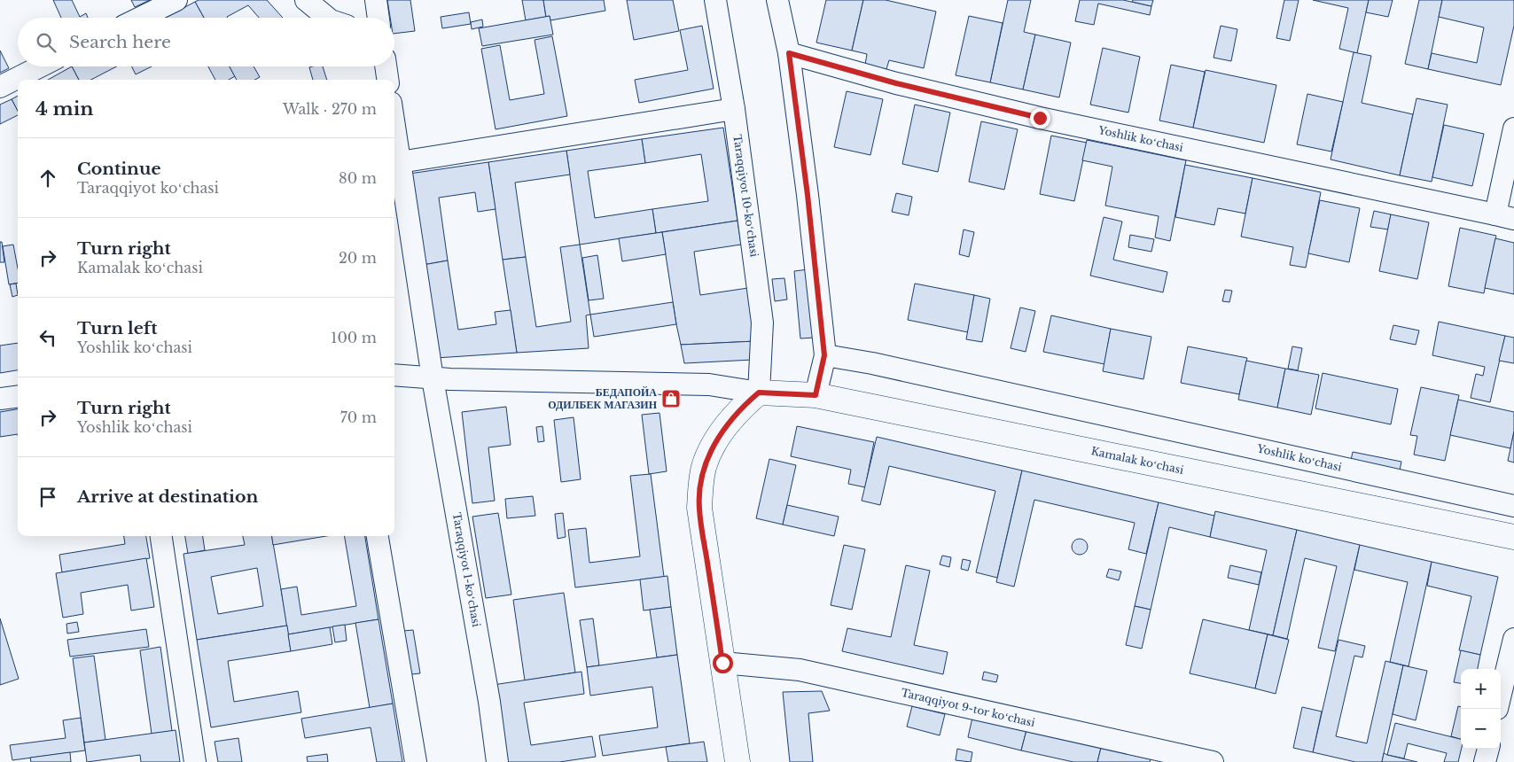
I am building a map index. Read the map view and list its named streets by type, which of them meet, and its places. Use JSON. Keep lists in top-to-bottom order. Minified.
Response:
{"streets":{"street":["Yoshlik koʻchasi","Taraqqiyot 10-koʻchasi","Kamalak koʻchasi","Taraqqiyot 1-koʻchasi","Taraqqiyot 9-tor koʻchasi"]},"crossings":[["Taraqqiyot 10-koʻchasi","Kamalak koʻchasi"]],"places":{"shop":["БЕДАПОЙА ОДИЛБЕК МАГАЗИН"]},"page":{"search":"Search here","heading":["4 min","Walk · 270 m"],"list":[["Continue","Taraqqiyot koʻchasi","80 m"],["Turn right","Kamalak koʻchasi","20 m"],["Turn left","Yoshlik koʻchasi","100 m"],["Turn right","Yoshlik koʻchasi","70 m"],"Arrive at destination"],"map_buttons":["+","−"]}}
